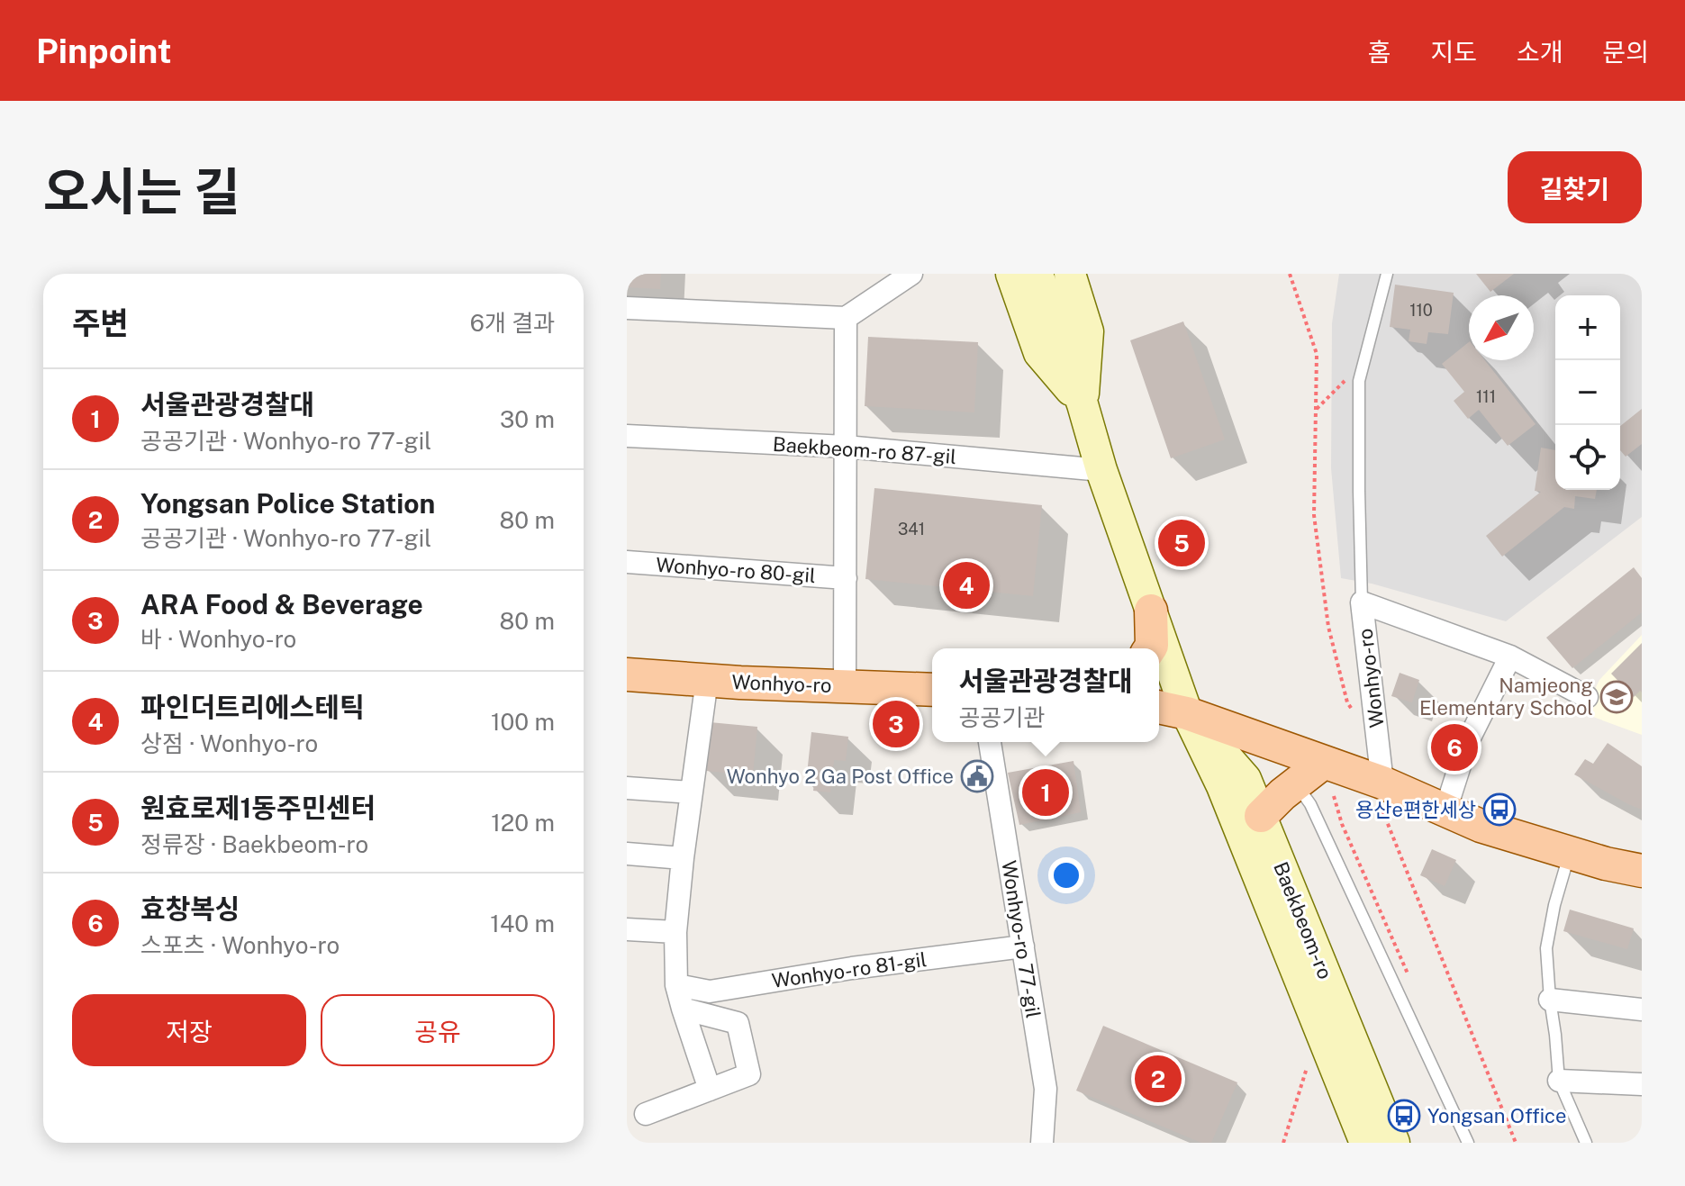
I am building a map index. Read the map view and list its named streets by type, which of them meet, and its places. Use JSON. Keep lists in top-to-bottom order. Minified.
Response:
{"streets":{"main road":["Wonhyo-ro","Baekbeom-ro"],"street":["Baekbeom-ro 87-gil","Wonhyo-ro 80-gil","Wonhyo-ro 77-gil","Wonhyo-ro 81-gil"]},"crossings":[["Baekbeom-ro 87-gil","Wonhyo-ro 80-gil"],["Baekbeom-ro 87-gil","Baekbeom-ro"],["Wonhyo-ro 80-gil","Wonhyo-ro"],["Wonhyo-ro 77-gil","Wonhyo-ro 81-gil"]],"places":{"school or university":["Namjeong Elementary School"],"public building":["Wonhyo 2 Ga Post Office"],"bus stop":["용산e편한세상","Yongsan Office"]},"house_numbers":["110","111","341"],"north":"bottom left","page":{"header":"Pinpoint","nav":["홈","지도","소개","문의"],"title":"오시는 길","buttons":["길찾기",["저장","공유"]],"heading":["주변","6개 결과"],"map_buttons":["+","−"],"list":[{"mark":"1","name":"서울관광경찰대","note":"공공기관 · Wonhyo-ro 77-gil","value":"30 m"},{"mark":"2","name":"Yongsan Police Station","note":"공공기관 · Wonhyo-ro 77-gil","value":"80 m"},{"mark":"3","name":"ARA Food & Beverage","note":"바 · Wonhyo-ro","value":"80 m"},{"mark":"4","name":"파인더트리에스테틱","note":"상점 · Wonhyo-ro","value":"100 m"},{"mark":"5","name":"원효로제1동주민센터","note":"정류장 · Baekbeom-ro","value":"120 m"},{"mark":"6","name":"효창복싱","note":"스포츠 · Wonhyo-ro","value":"140 m"}],"pins":["5","4","3","6","1","2"],"popup":["서울관광경찰대","공공기관"]}}
